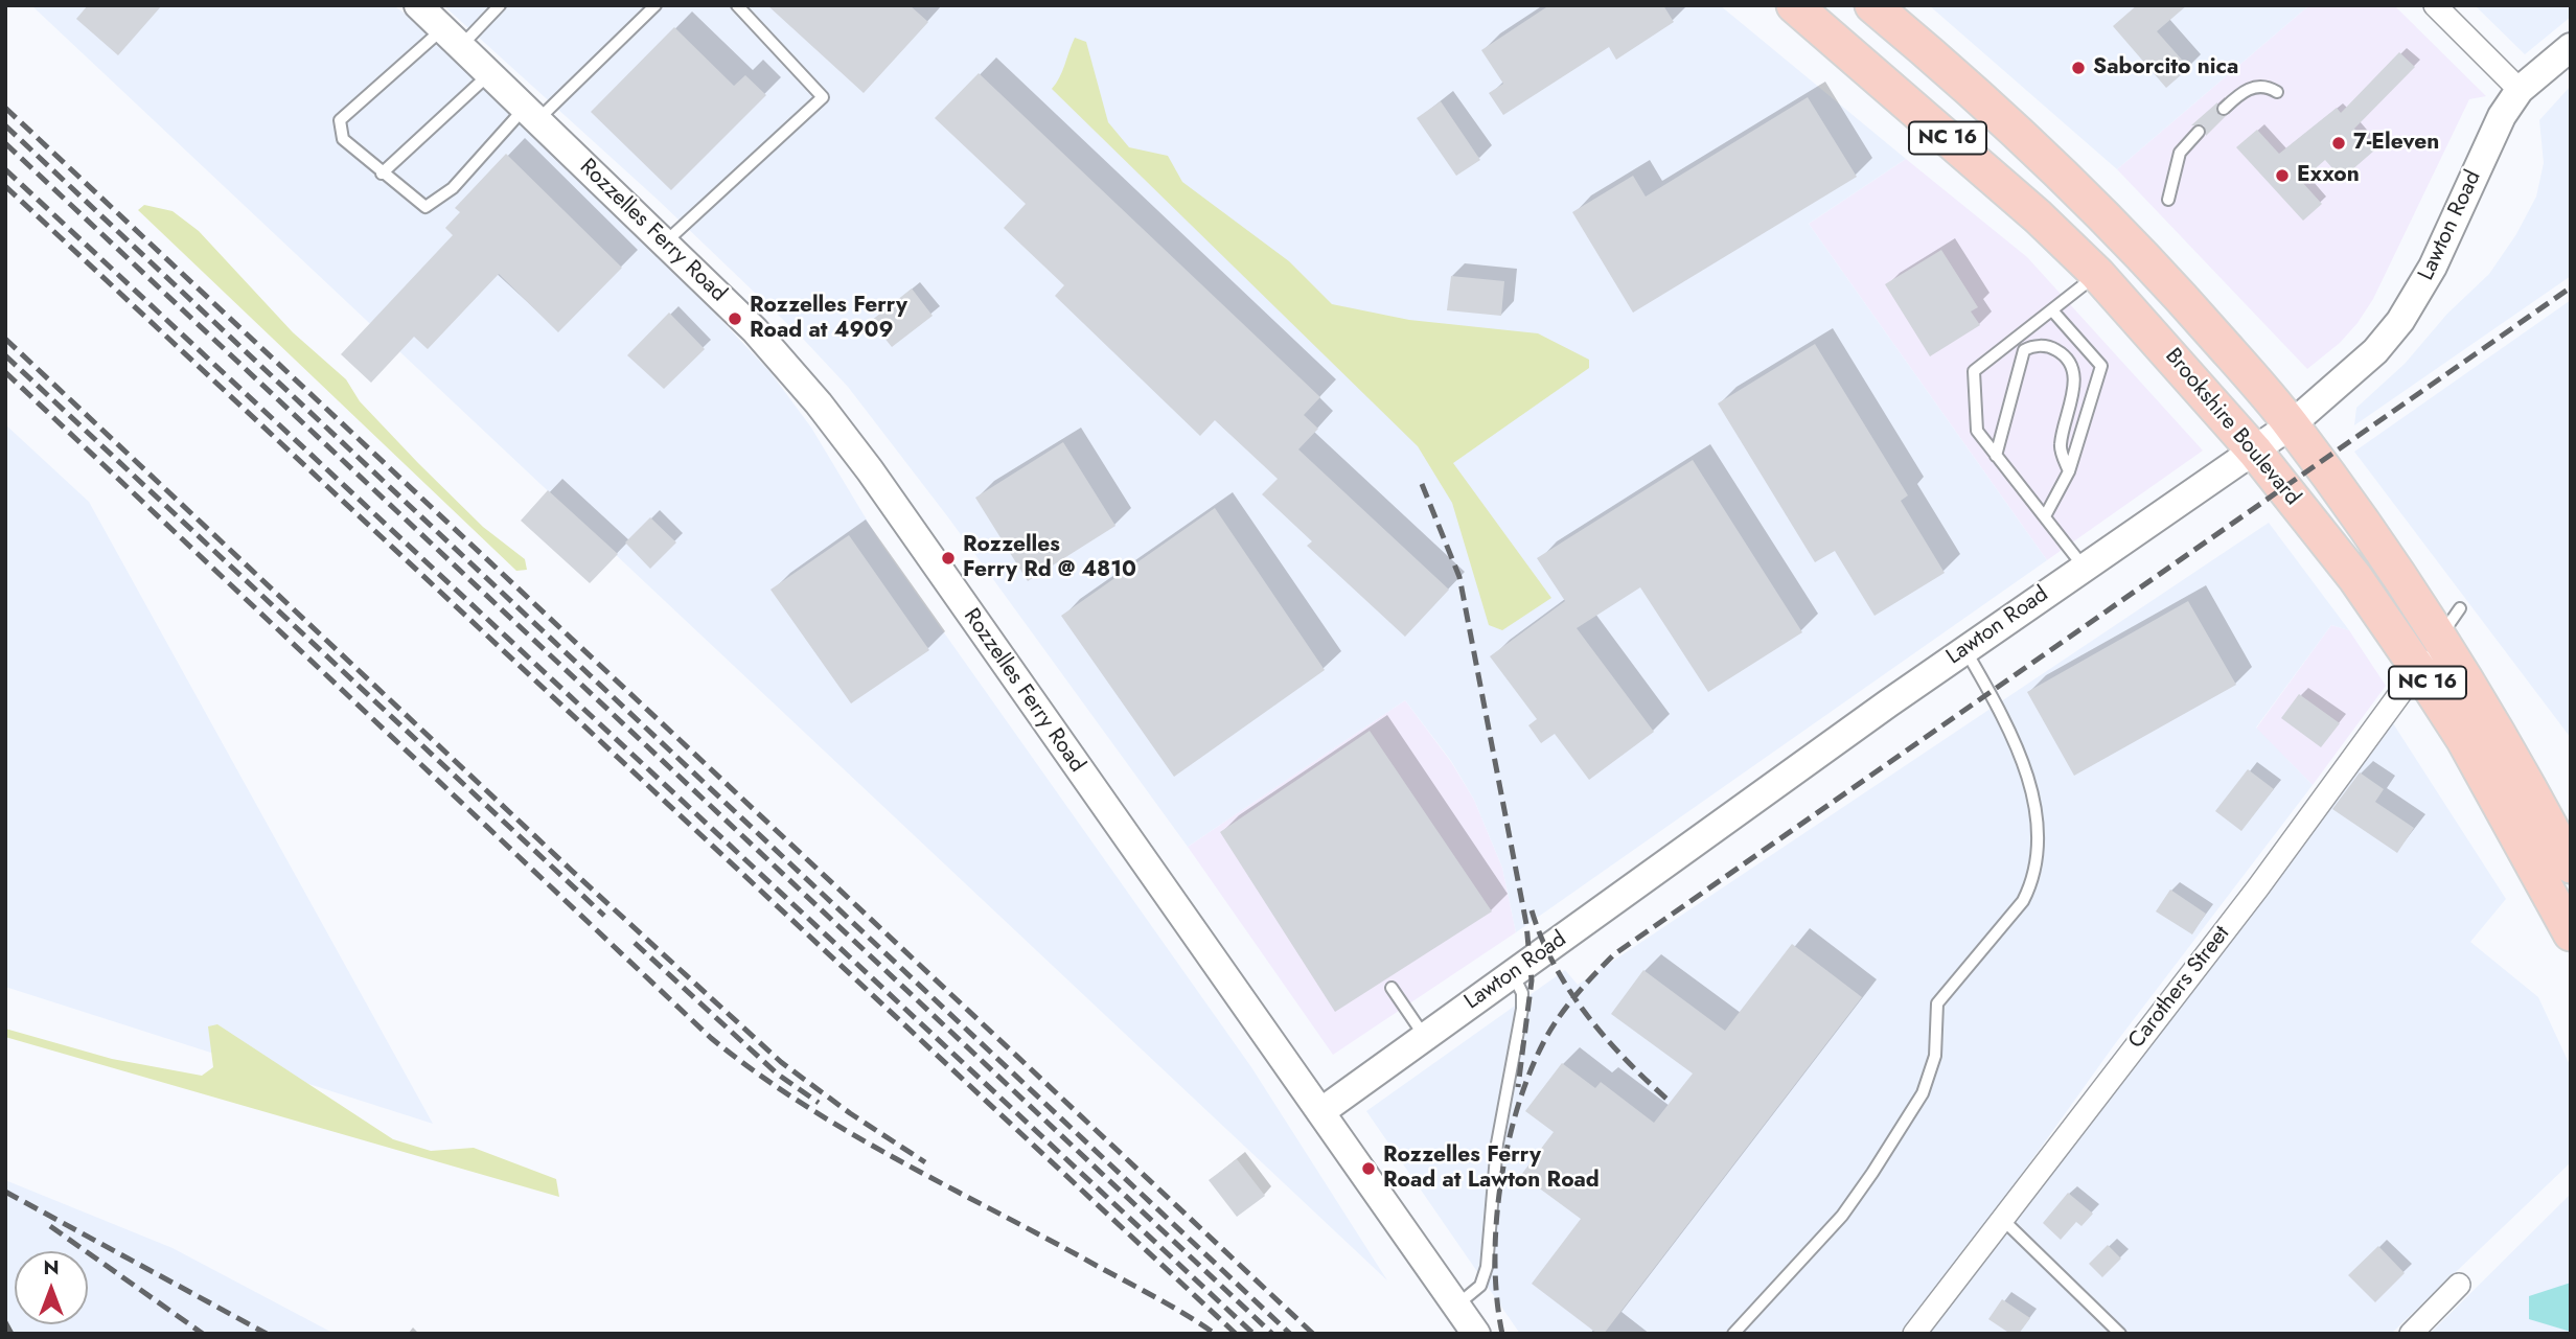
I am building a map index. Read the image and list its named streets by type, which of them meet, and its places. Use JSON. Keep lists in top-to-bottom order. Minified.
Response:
{"streets":{"highway":["NC 16","Brookshire Boulevard"],"street":["Lawton Road","Rozzelles Ferry Road","Carothers Street"]},"crossings":[["Lawton Road","Rozzelles Ferry Road"],["Lawton Road","Brookshire Boulevard"],["Brookshire Boulevard","Carothers Street"]],"places":["Saborcito nica","7-Eleven","Exxon","Rozzelles Ferry Road at 4909","Rozzelles Ferry Rd @ 4810","Rozzelles Ferry Road at Lawton Road"],"north":"top"}
